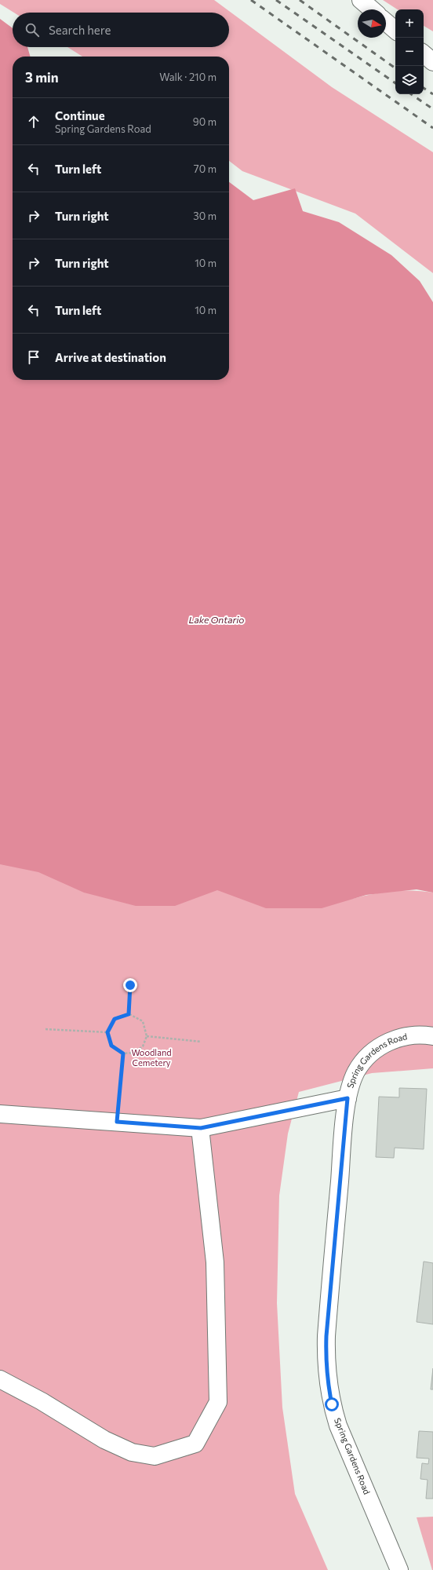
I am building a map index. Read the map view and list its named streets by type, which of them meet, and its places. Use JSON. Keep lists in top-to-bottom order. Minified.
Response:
{"streets":{"street":["Spring Gardens Road"]},"water":["Lake Ontario"],"parks":["Woodland Cemetery"],"north":"right","page":{"map_buttons":["+","−"],"search":"Search here","heading":["3 min","Walk · 210 m"],"list":[["Continue","Spring Gardens Road","90 m"],["Turn left","70 m"],["Turn right","30 m"],["Turn right","10 m"],["Turn left","10 m"],"Arrive at destination"]}}
